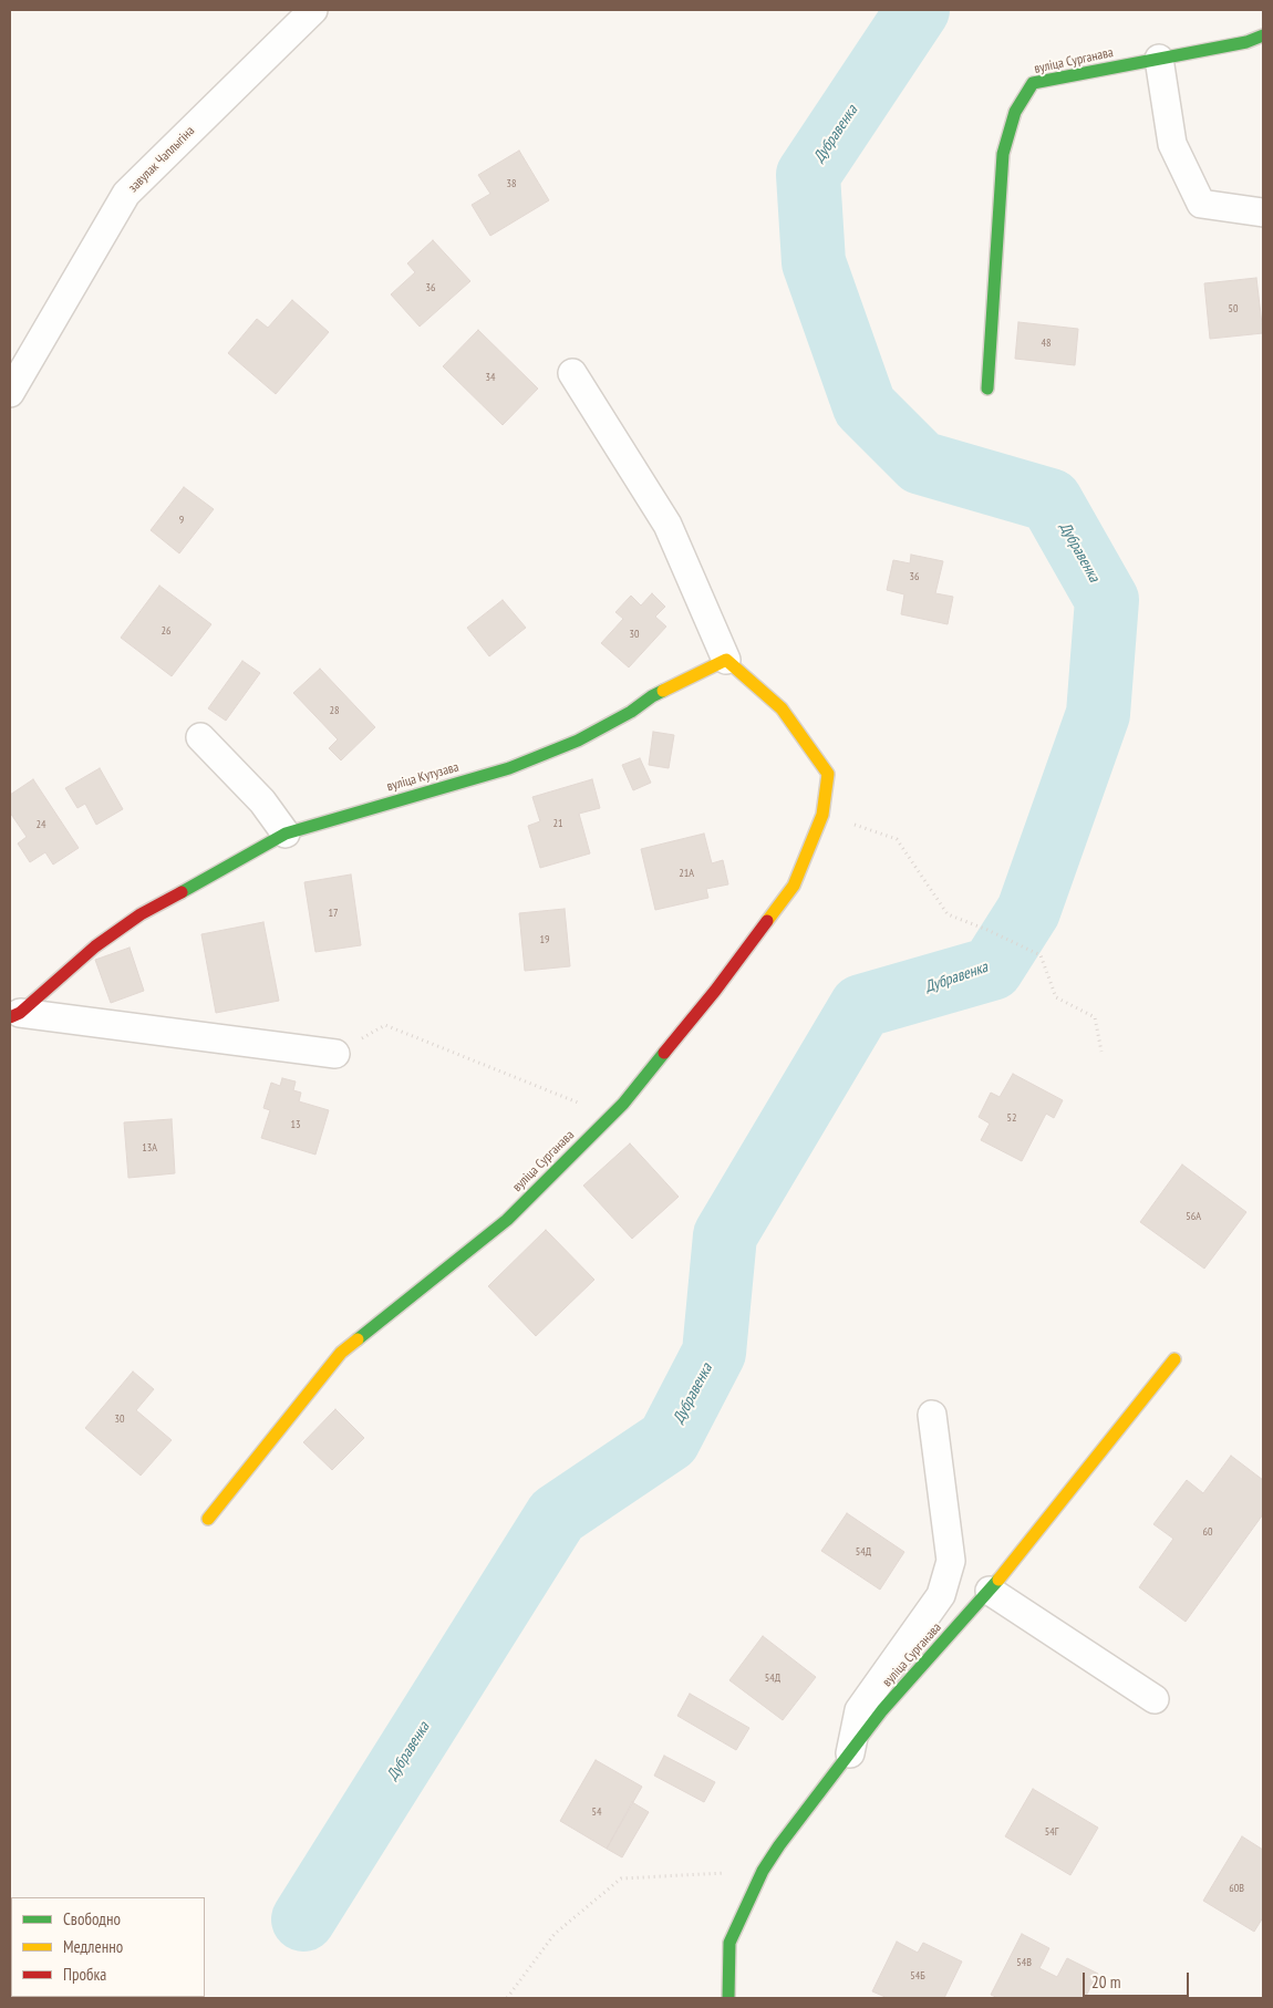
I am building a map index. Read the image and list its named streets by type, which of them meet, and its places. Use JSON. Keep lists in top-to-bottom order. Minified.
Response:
{"streets":{"street":["вуліца Сурганава","завулак Чаплыгіна","вуліца Кутузава"]},"crossings":[["вуліца Сурганава","вуліца Кутузава"]],"water":["Дубравенка"],"house_numbers":["38","36","50","48","34","9","36","26","30","28","21","24","21А","17","19","52","13","13А","56А","30","60","54Д","54Д","54","54Г","60В","54В","54Б"],"legend":["Свободно","Медленно","Пробка"],"scale_bar":"20 m"}
